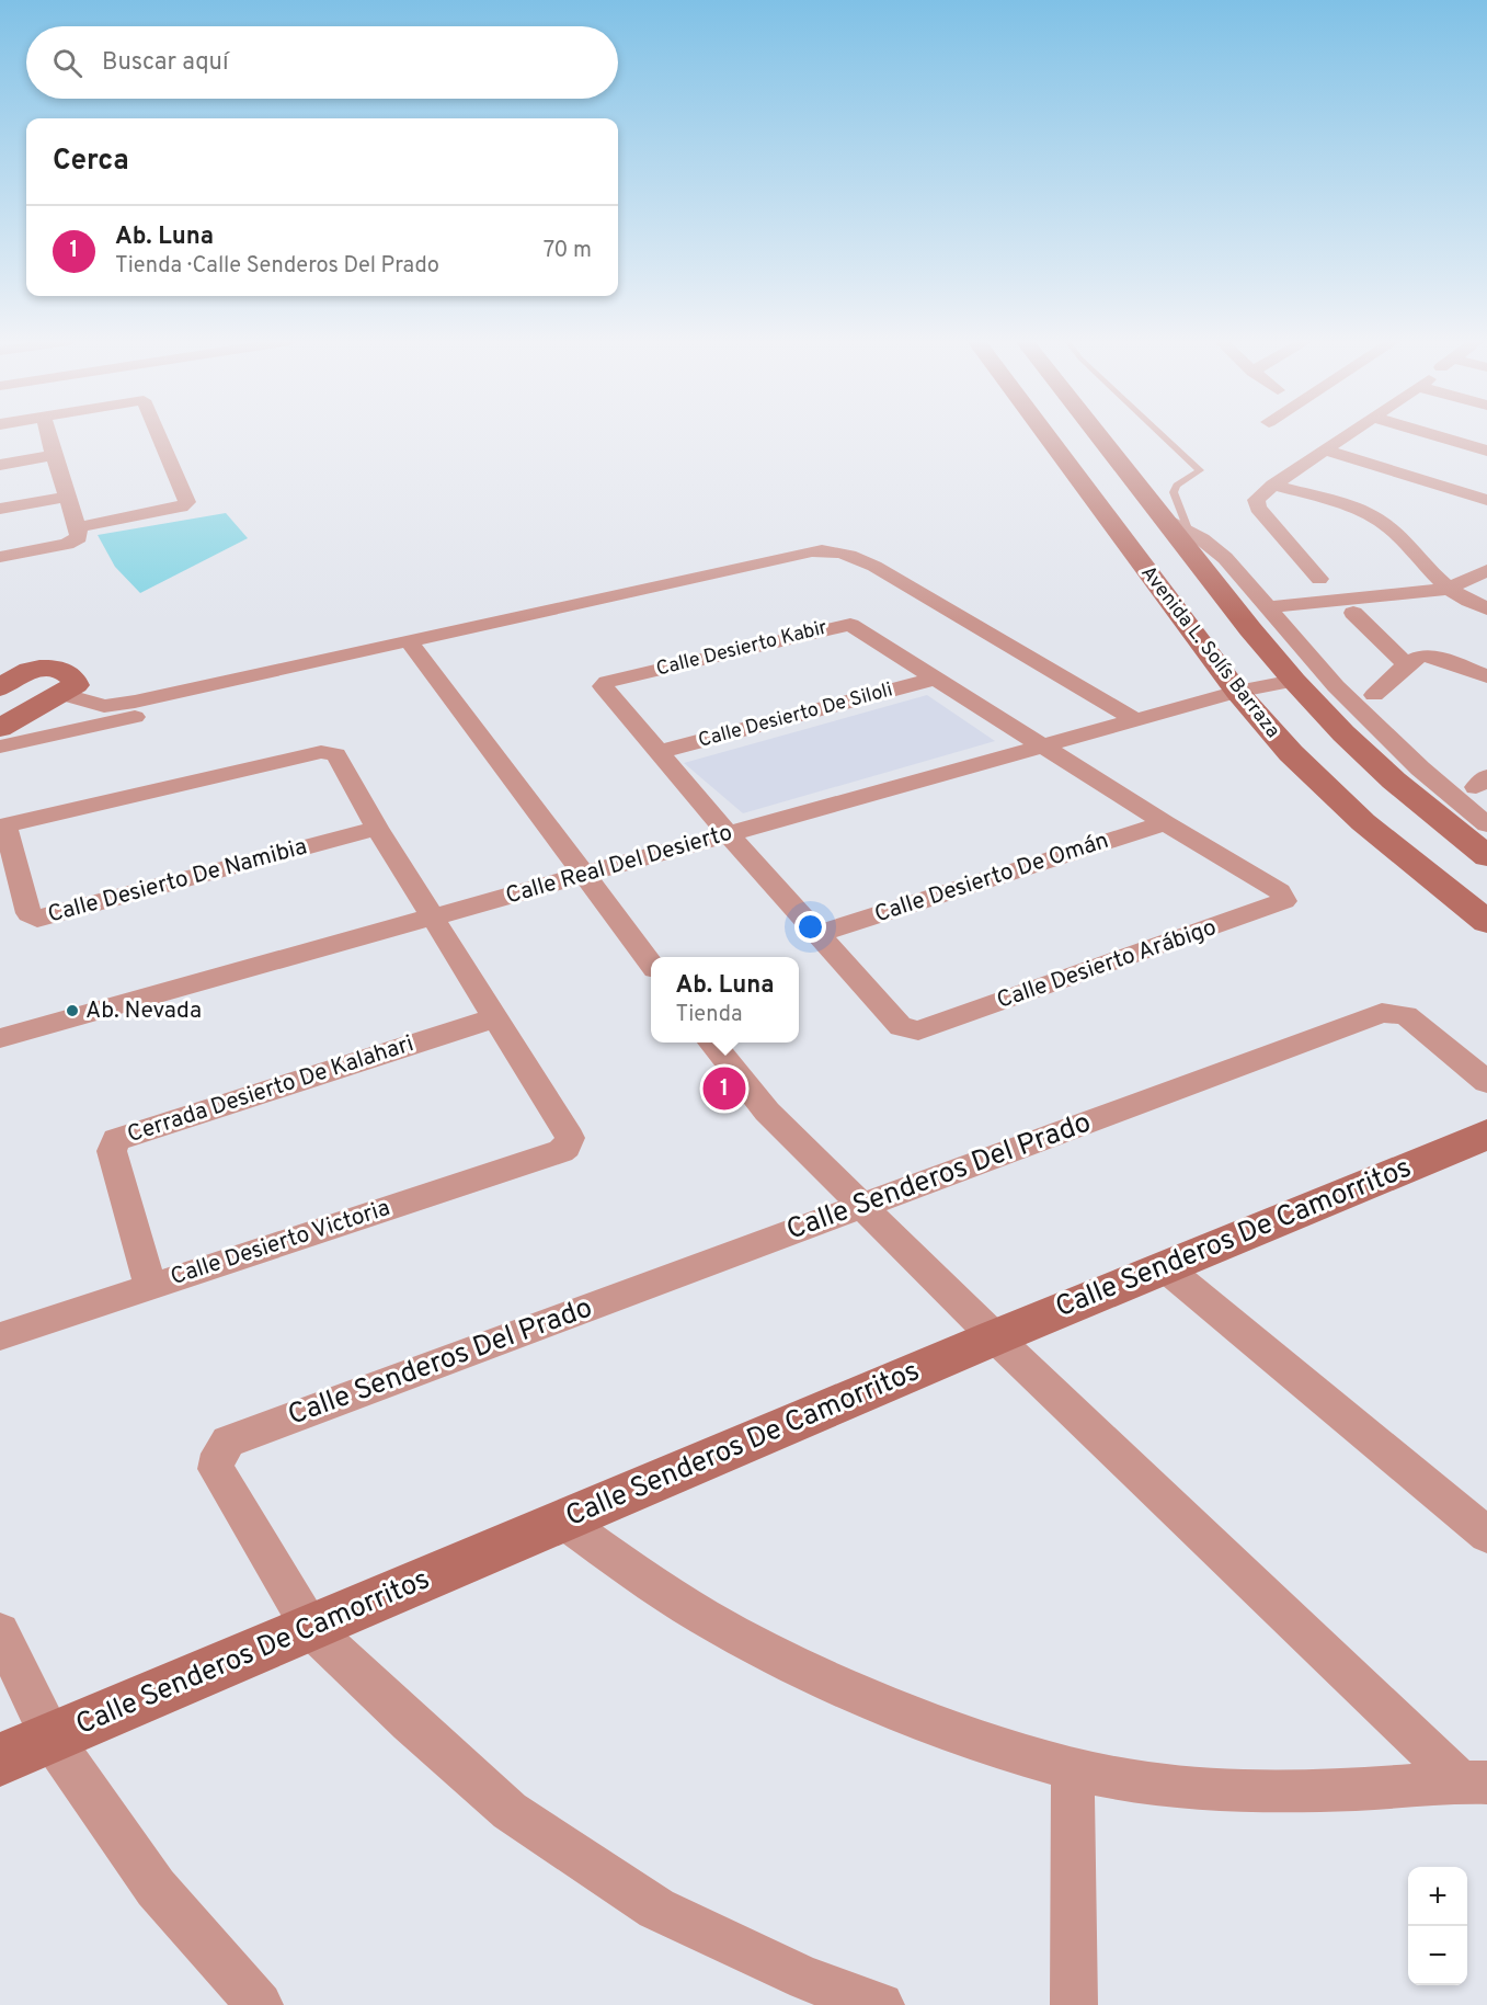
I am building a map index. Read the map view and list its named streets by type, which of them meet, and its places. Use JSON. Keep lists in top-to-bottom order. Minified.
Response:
{"streets":{"main road":["Avenida L. Solís Barraza","Calle Senderos De Camorritos"],"street":["Calle Desierto Kabir","Calle Desierto De Siloli","Calle Real Del Desierto","Calle Desierto De Omán","Calle Desierto De Namibia","Calle Desierto Arábigo","Cerrada Desierto De Kalahari","Calle Senderos Del Prado","Calle Desierto Victoria"]},"crossings":[["Calle Desierto Kabir","Calle Desierto De Siloli"],["Calle Desierto Kabir","Calle Real Del Desierto"],["Calle Desierto Kabir","Calle Desierto Arábigo"],["Avenida L. Solís Barraza","Calle Real Del Desierto"],["Calle Real Del Desierto","Calle Desierto De Namibia"],["Calle Real Del Desierto","Calle Desierto Arábigo"],["Calle Desierto De Omán","Calle Desierto Arábigo"],["Calle Desierto De Namibia","Cerrada Desierto De Kalahari"],["Calle Desierto De Namibia","Calle Desierto Victoria"],["Cerrada Desierto De Kalahari","Calle Desierto Victoria"],["Calle Senderos Del Prado","Calle Senderos De Camorritos"]],"places":["Ab. Nevada"],"page":{"search":"Buscar aquí","heading":"Cerca","list":[{"mark":"1","name":"Ab. Luna","note":"Tienda · Calle Senderos Del Prado","value":"70 m"}],"popup":["Ab. Luna","Tienda"],"pins":"1","map_buttons":["+","−"]}}
